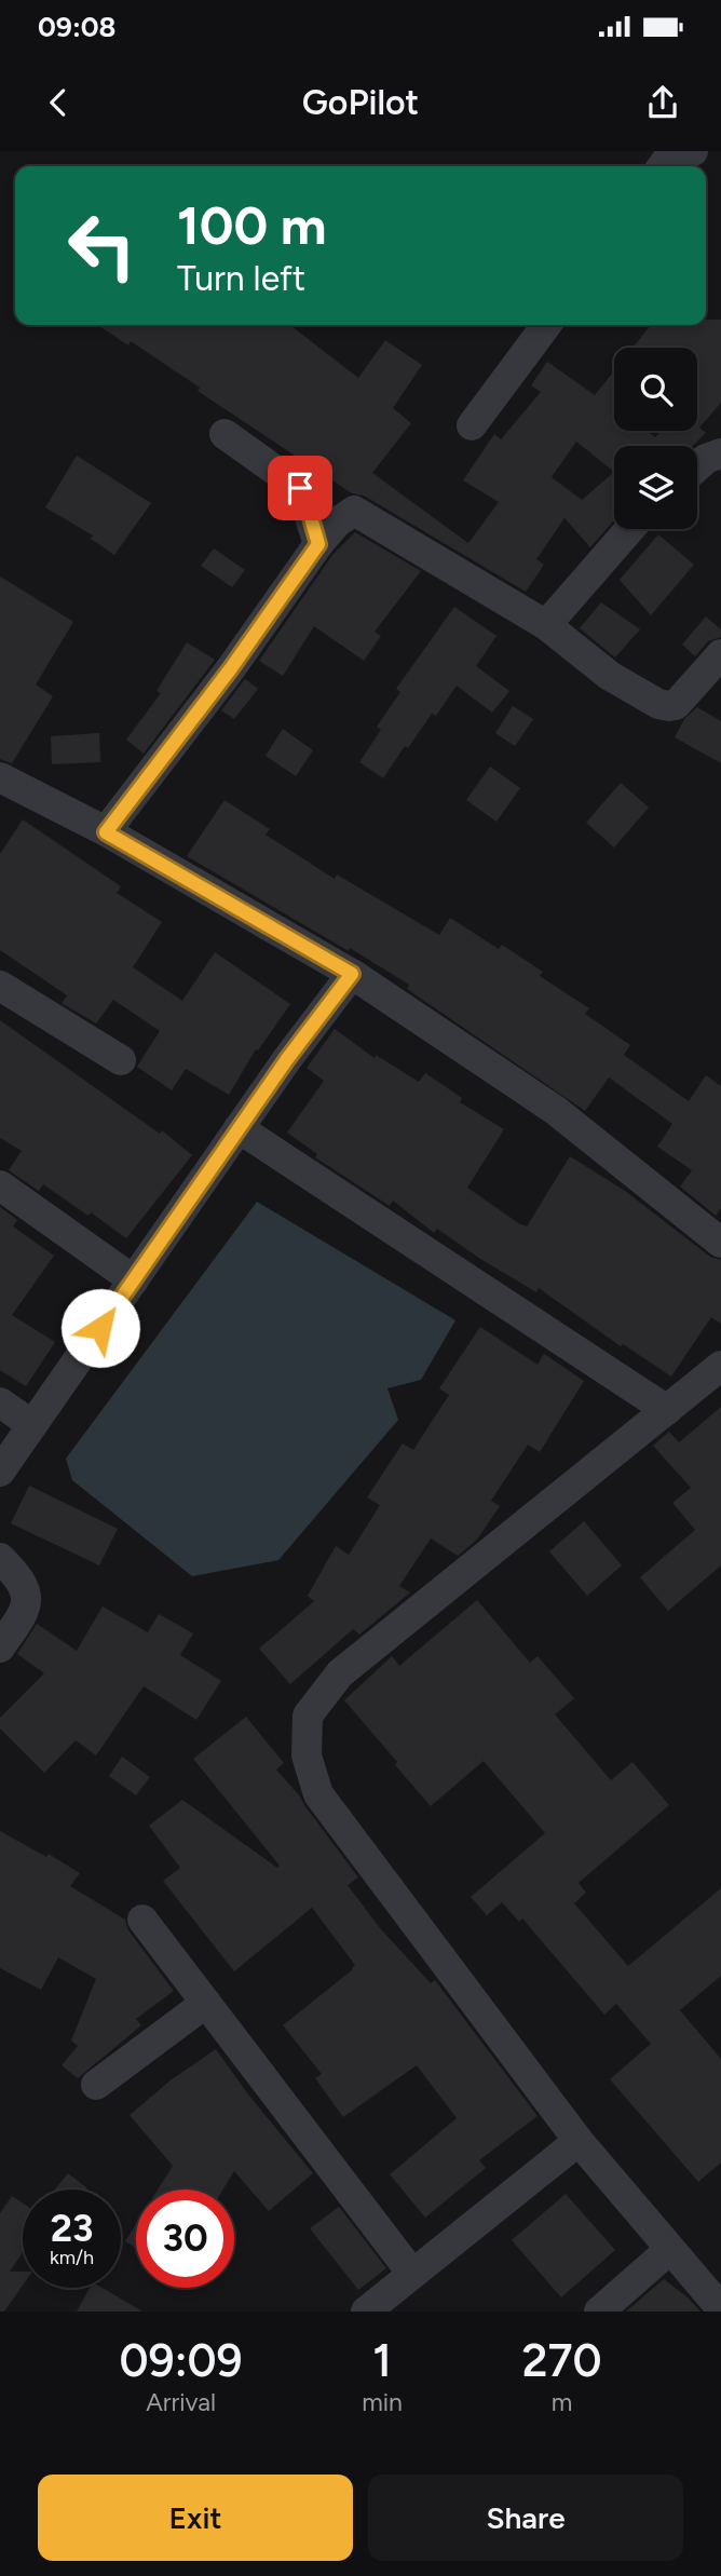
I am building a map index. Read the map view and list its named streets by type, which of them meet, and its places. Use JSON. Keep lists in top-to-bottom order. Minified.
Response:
{"page":{"status":"09:08","header":"GoPilot","turn":["100 m","Turn left"],"speed":"23 km/h","limit":"30","eta":["09:09","Arrival","1","min","270","m"],"buttons":["Exit","Share"]}}
